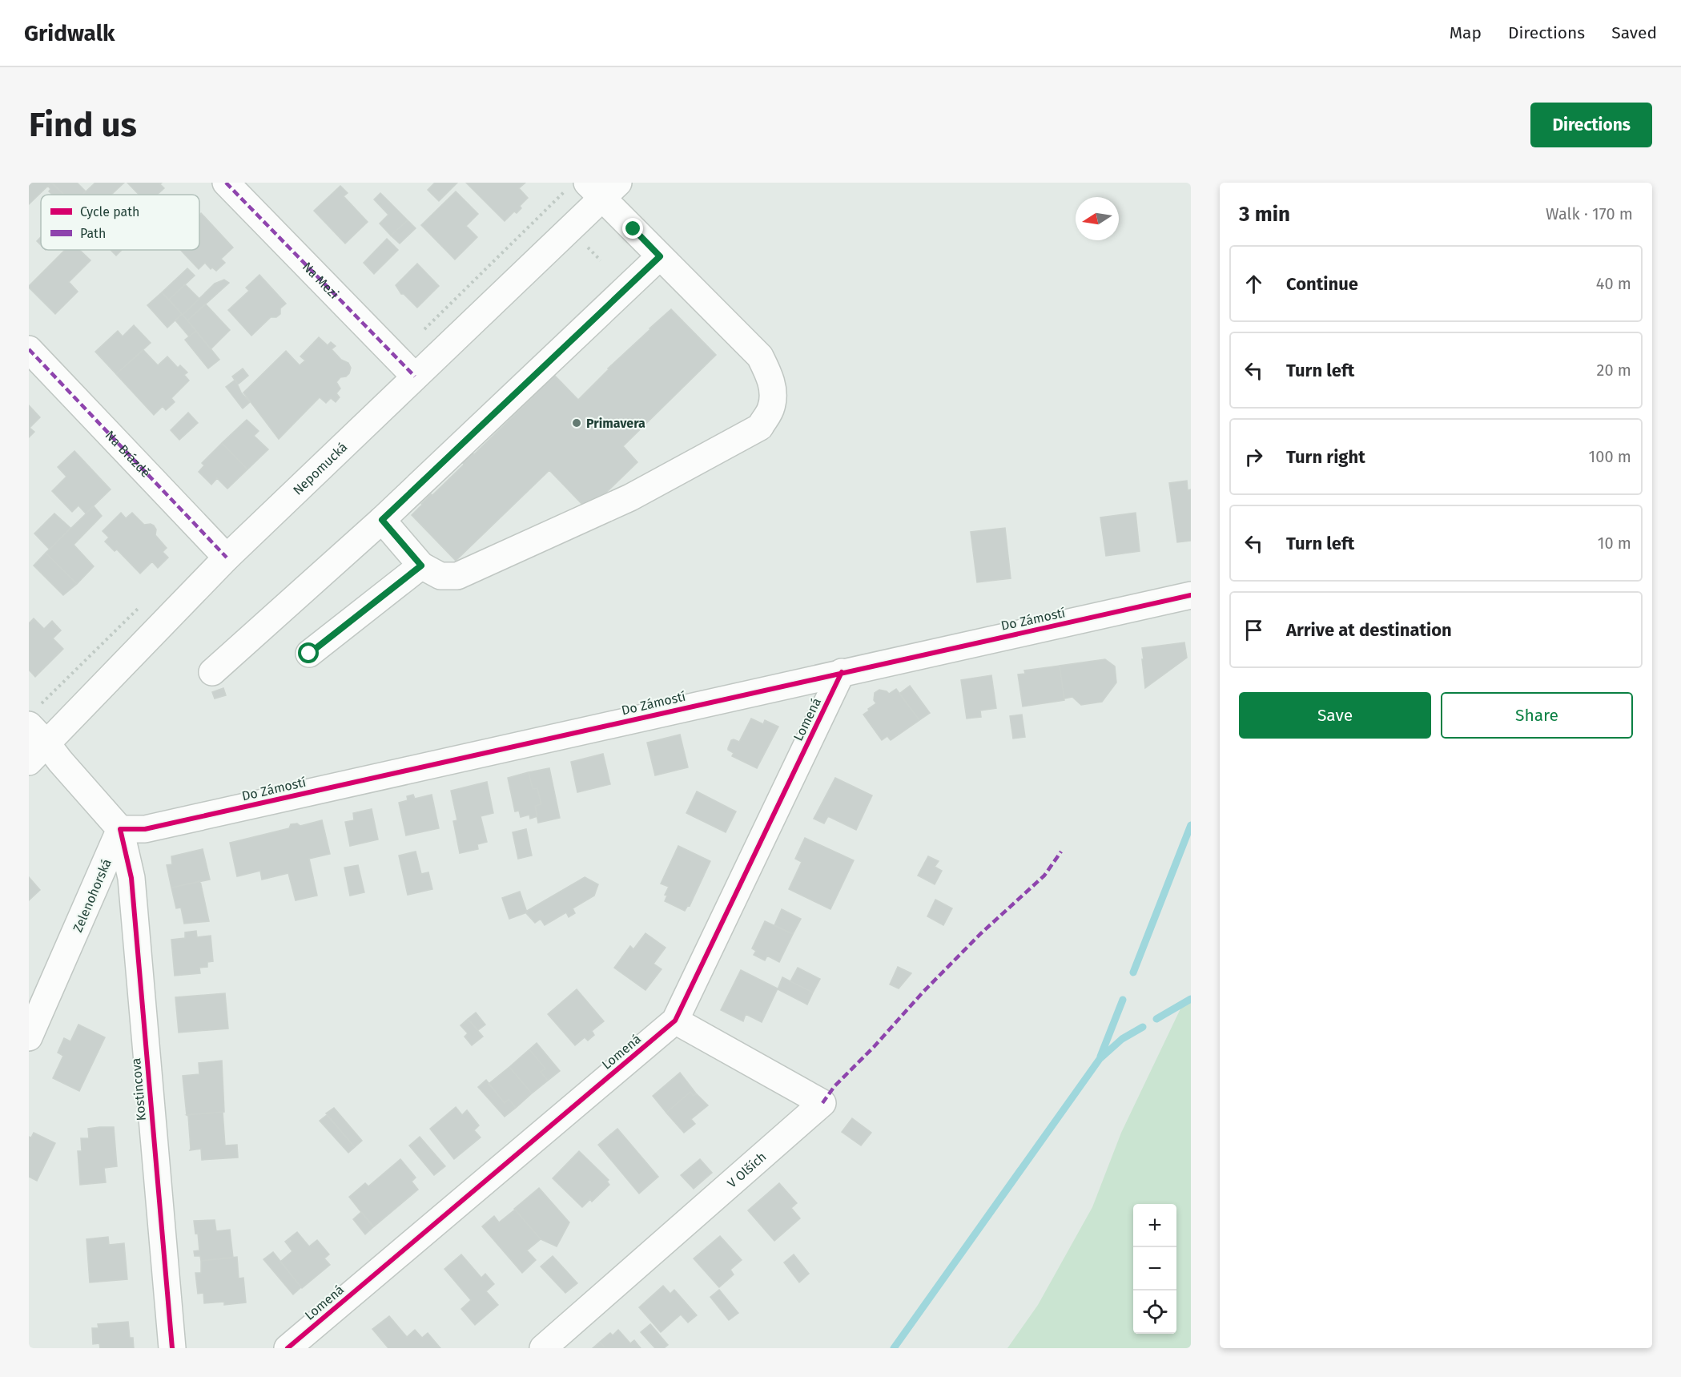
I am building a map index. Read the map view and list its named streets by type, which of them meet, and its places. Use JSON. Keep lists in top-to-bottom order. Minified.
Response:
{"streets":{"street":["Na Mezi","Na Brázdě","Nepomucká","Do Zámostí","Lomená","Zelenohorská","Kostincova","V Olších"]},"crossings":[["Na Mezi","Nepomucká"],["Na Brázdě","Nepomucká"],["Do Zámostí","Lomená"],["Do Zámostí","Zelenohorská"],["Do Zámostí","Kostincova"],["Lomená","V Olších"],["Zelenohorská","Kostincova"]],"places":["Primavera"],"legend":["Cycle path","Path"],"north":"left","page":{"header":"Gridwalk","nav":["Map","Directions","Saved"],"buttons":["Directions",["Save","Share"]],"title":"Find us","heading":["3 min","Walk · 170 m"],"list":[["Continue","40 m"],["Turn left","20 m"],["Turn right","100 m"],["Turn left","10 m"],"Arrive at destination"],"map_buttons":["+","−"]}}
